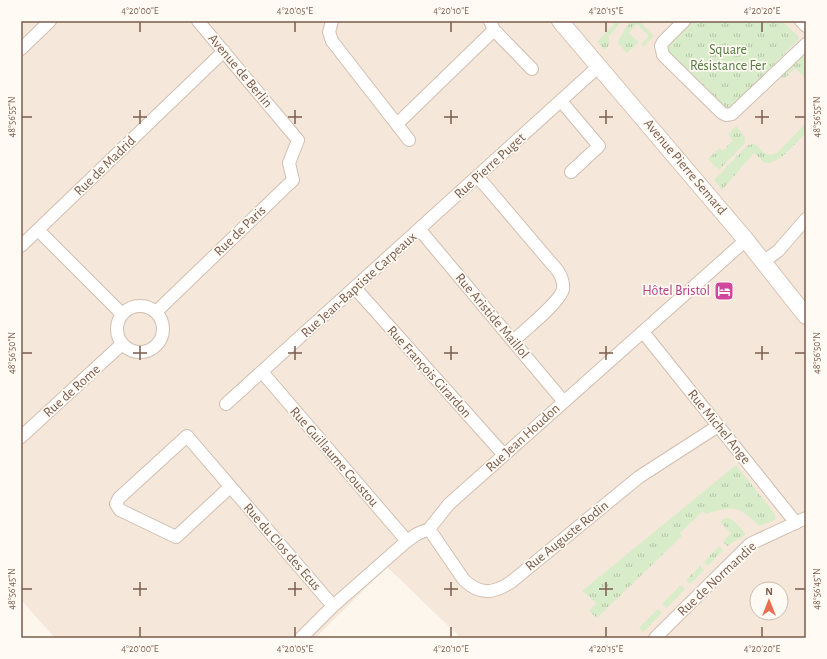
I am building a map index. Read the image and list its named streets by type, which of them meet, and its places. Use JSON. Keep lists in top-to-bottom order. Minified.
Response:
{"streets":{"main road":["Avenue Pierre Semard"],"street":["Avenue de Berlin","Rue de Madrid","Rue Pierre Puget","Rue de Paris","Rue Jean-Baptiste Carpeaux","Rue Aristide Maillol","Rue François Girardon","Rue de Rome","Rue Michel Ange","Rue Jean Houdon","Rue Guillaume Coustou","Rue Auguste Rodin","Rue du Clos des Ecus","Rue de Normandie"]},"crossings":[["Avenue de Berlin","Rue de Madrid"],["Avenue de Berlin","Rue de Paris"],["Rue Pierre Puget","Avenue Pierre Semard"],["Rue Pierre Puget","Rue Jean-Baptiste Carpeaux"],["Rue Pierre Puget","Rue Aristide Maillol"],["Avenue Pierre Semard","Rue Jean Houdon"],["Rue de Paris","Rue de Rome"],["Rue Jean-Baptiste Carpeaux","Rue Aristide Maillol"],["Rue Jean-Baptiste Carpeaux","Rue François Girardon"],["Rue Jean-Baptiste Carpeaux","Rue Guillaume Coustou"],["Rue Aristide Maillol","Rue Jean Houdon"],["Rue François Girardon","Rue Jean Houdon"],["Rue Michel Ange","Rue Jean Houdon"],["Rue Michel Ange","Rue Auguste Rodin"],["Rue Michel Ange","Rue de Normandie"],["Rue Jean Houdon","Rue Guillaume Coustou"],["Rue Jean Houdon","Rue Auguste Rodin"],["Rue Jean Houdon","Rue du Clos des Ecus"]],"parks":["Square Résistance Fer"],"places":{"hotel":["Hôtel Bristol"]},"north":"top","coordinates":["4°20'00\"E","4°20'05\"E","4°20'10\"E","4°20'15\"E","4°20'20\"E","48°56'55\"N","48°56'50\"N","48°56'45\"N"]}
